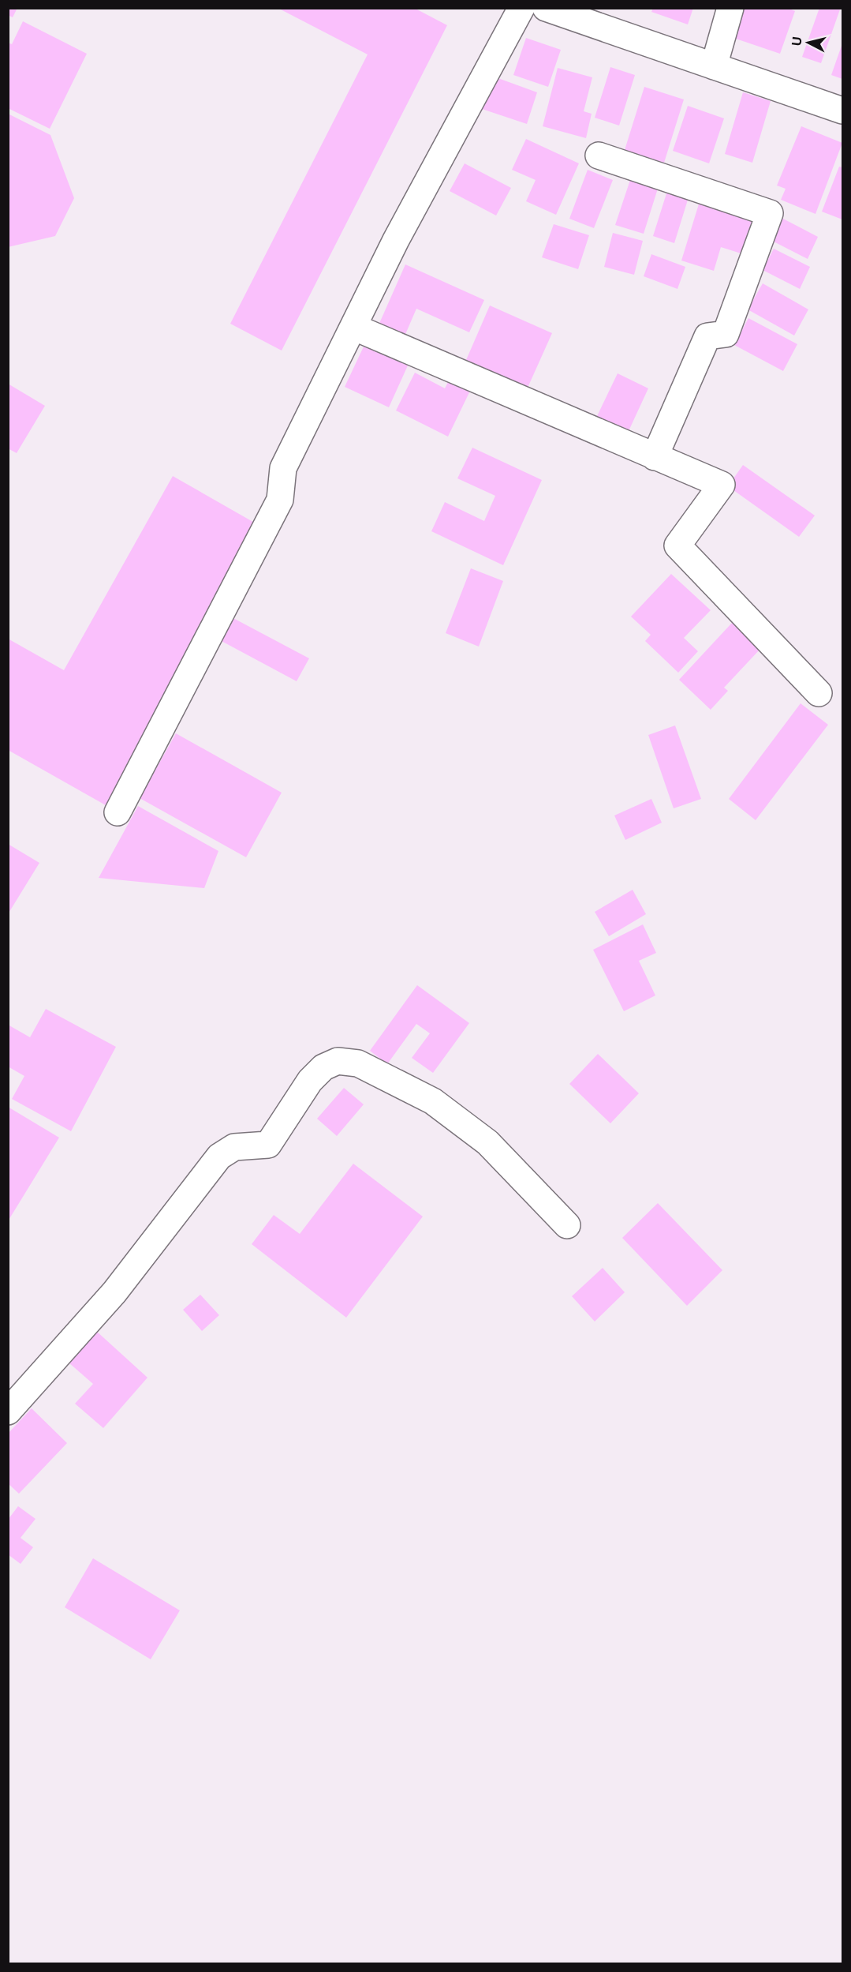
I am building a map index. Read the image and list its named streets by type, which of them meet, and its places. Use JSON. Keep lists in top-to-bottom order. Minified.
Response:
{"north":"left"}
